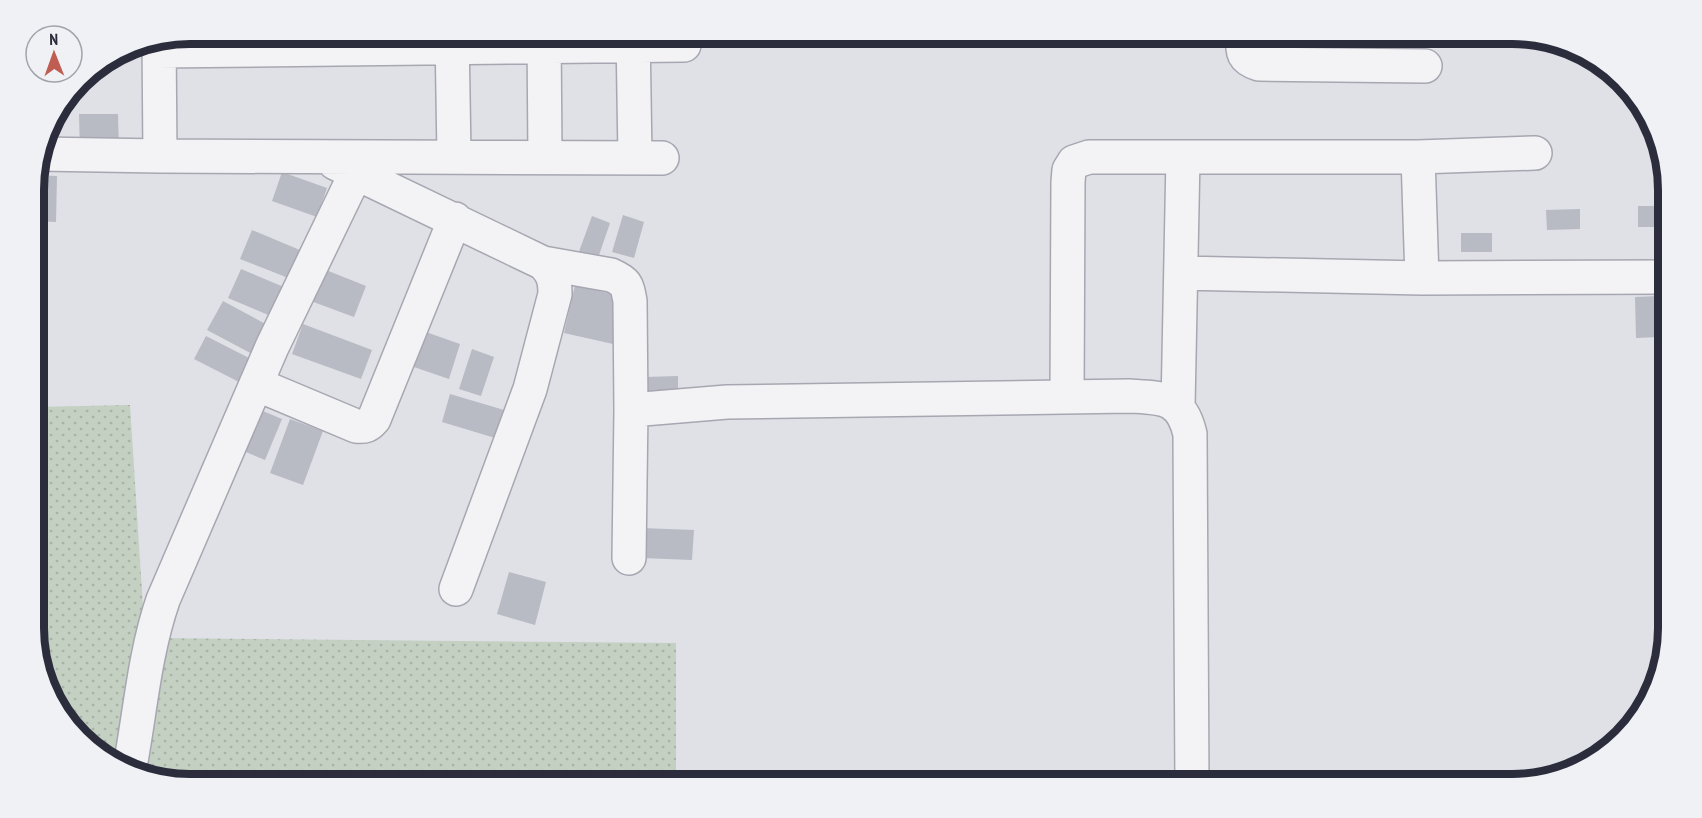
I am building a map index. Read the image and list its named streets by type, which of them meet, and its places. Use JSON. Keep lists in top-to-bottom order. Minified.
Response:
{"north":"top"}
